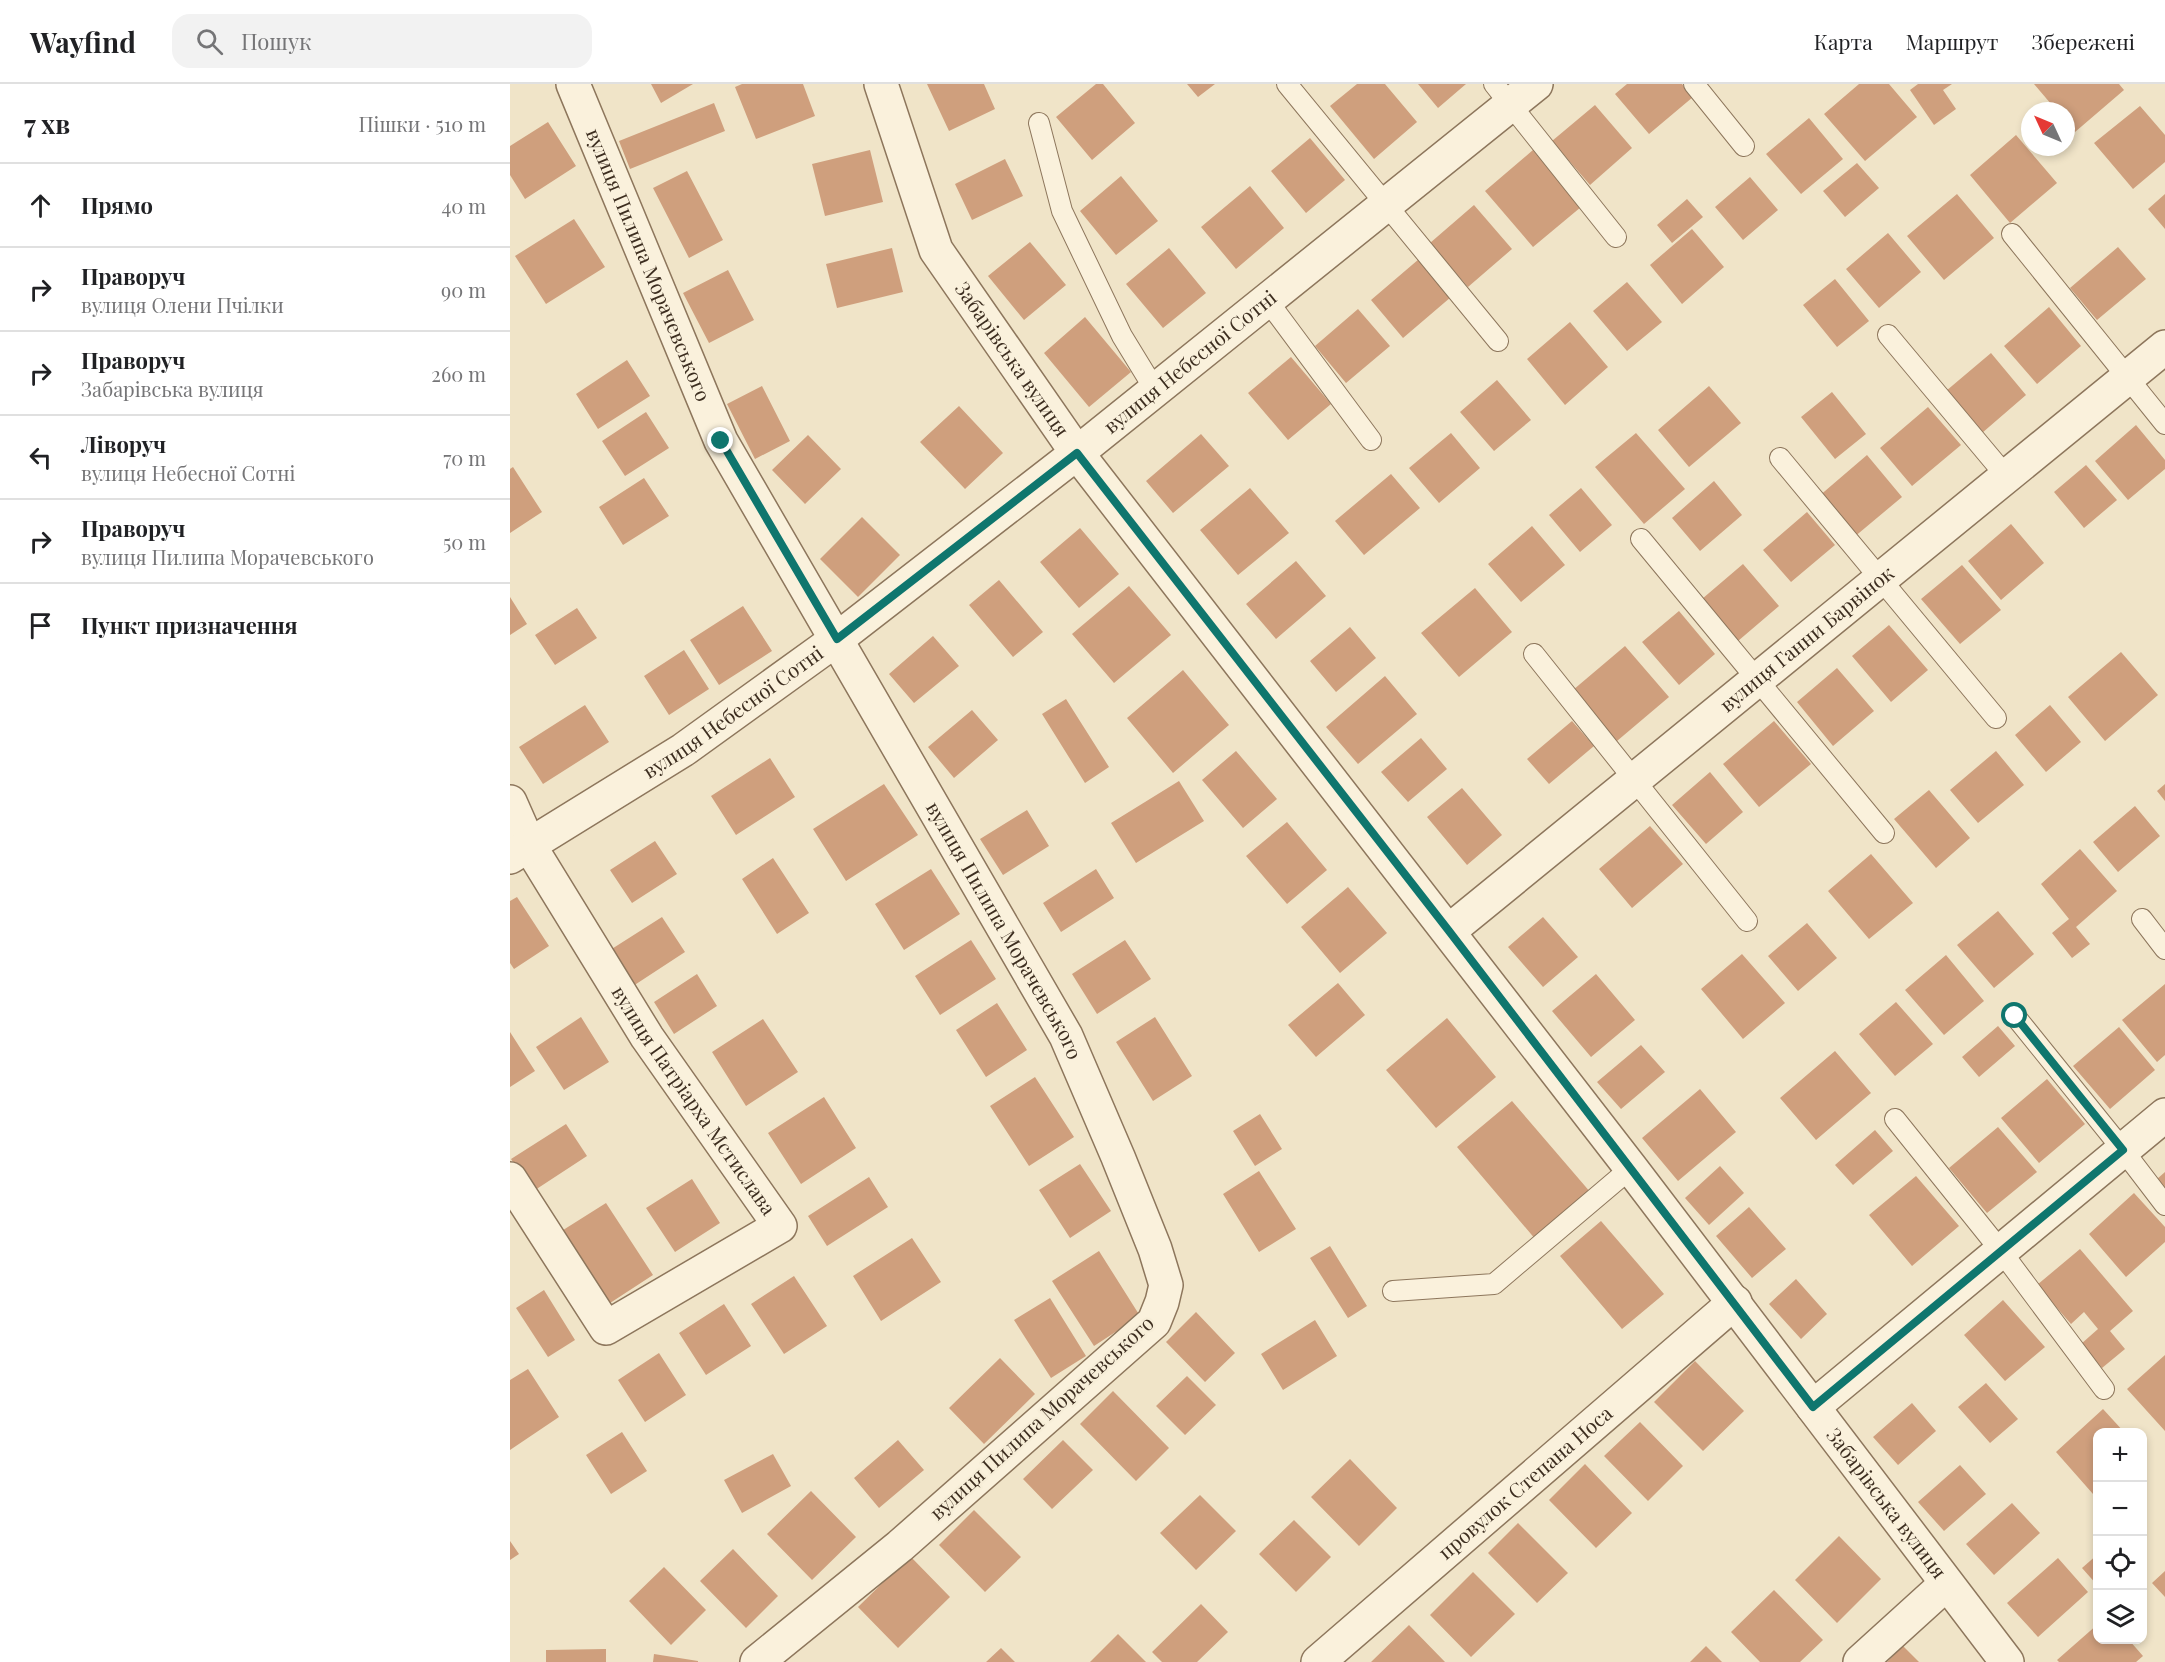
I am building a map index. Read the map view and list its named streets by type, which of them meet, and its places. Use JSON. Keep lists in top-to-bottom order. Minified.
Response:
{"streets":{"street":["вулиця Пилипа Морачевського","Забарівська вулиця","вулиця Небесної Сотні","вулиця Ганни Барвінок","вулиця Патріарха Мстислава","провулок Степана Носа"]},"crossings":[["вулиця Пилипа Морачевського","вулиця Небесної Сотні"],["Забарівська вулиця","вулиця Небесної Сотні"],["Забарівська вулиця","вулиця Ганни Барвінок"],["Забарівська вулиця","провулок Степана Носа"],["вулиця Небесної Сотні","вулиця Патріарха Мстислава"]],"north":"top left","page":{"header":"Wayfind","search":"Пошук","nav":["Карта","Маршрут","Збережені"],"heading":["7 хв","Пішки · 510 m"],"list":[["Прямо","40 m"],["Праворуч","вулиця Олени Пчілки","90 m"],["Праворуч","Забарівська вулиця","260 m"],["Ліворуч","вулиця Небесної Сотні","70 m"],["Праворуч","вулиця Пилипа Морачевського","50 m"],"Пункт призначення"],"map_buttons":["+","−"]}}
